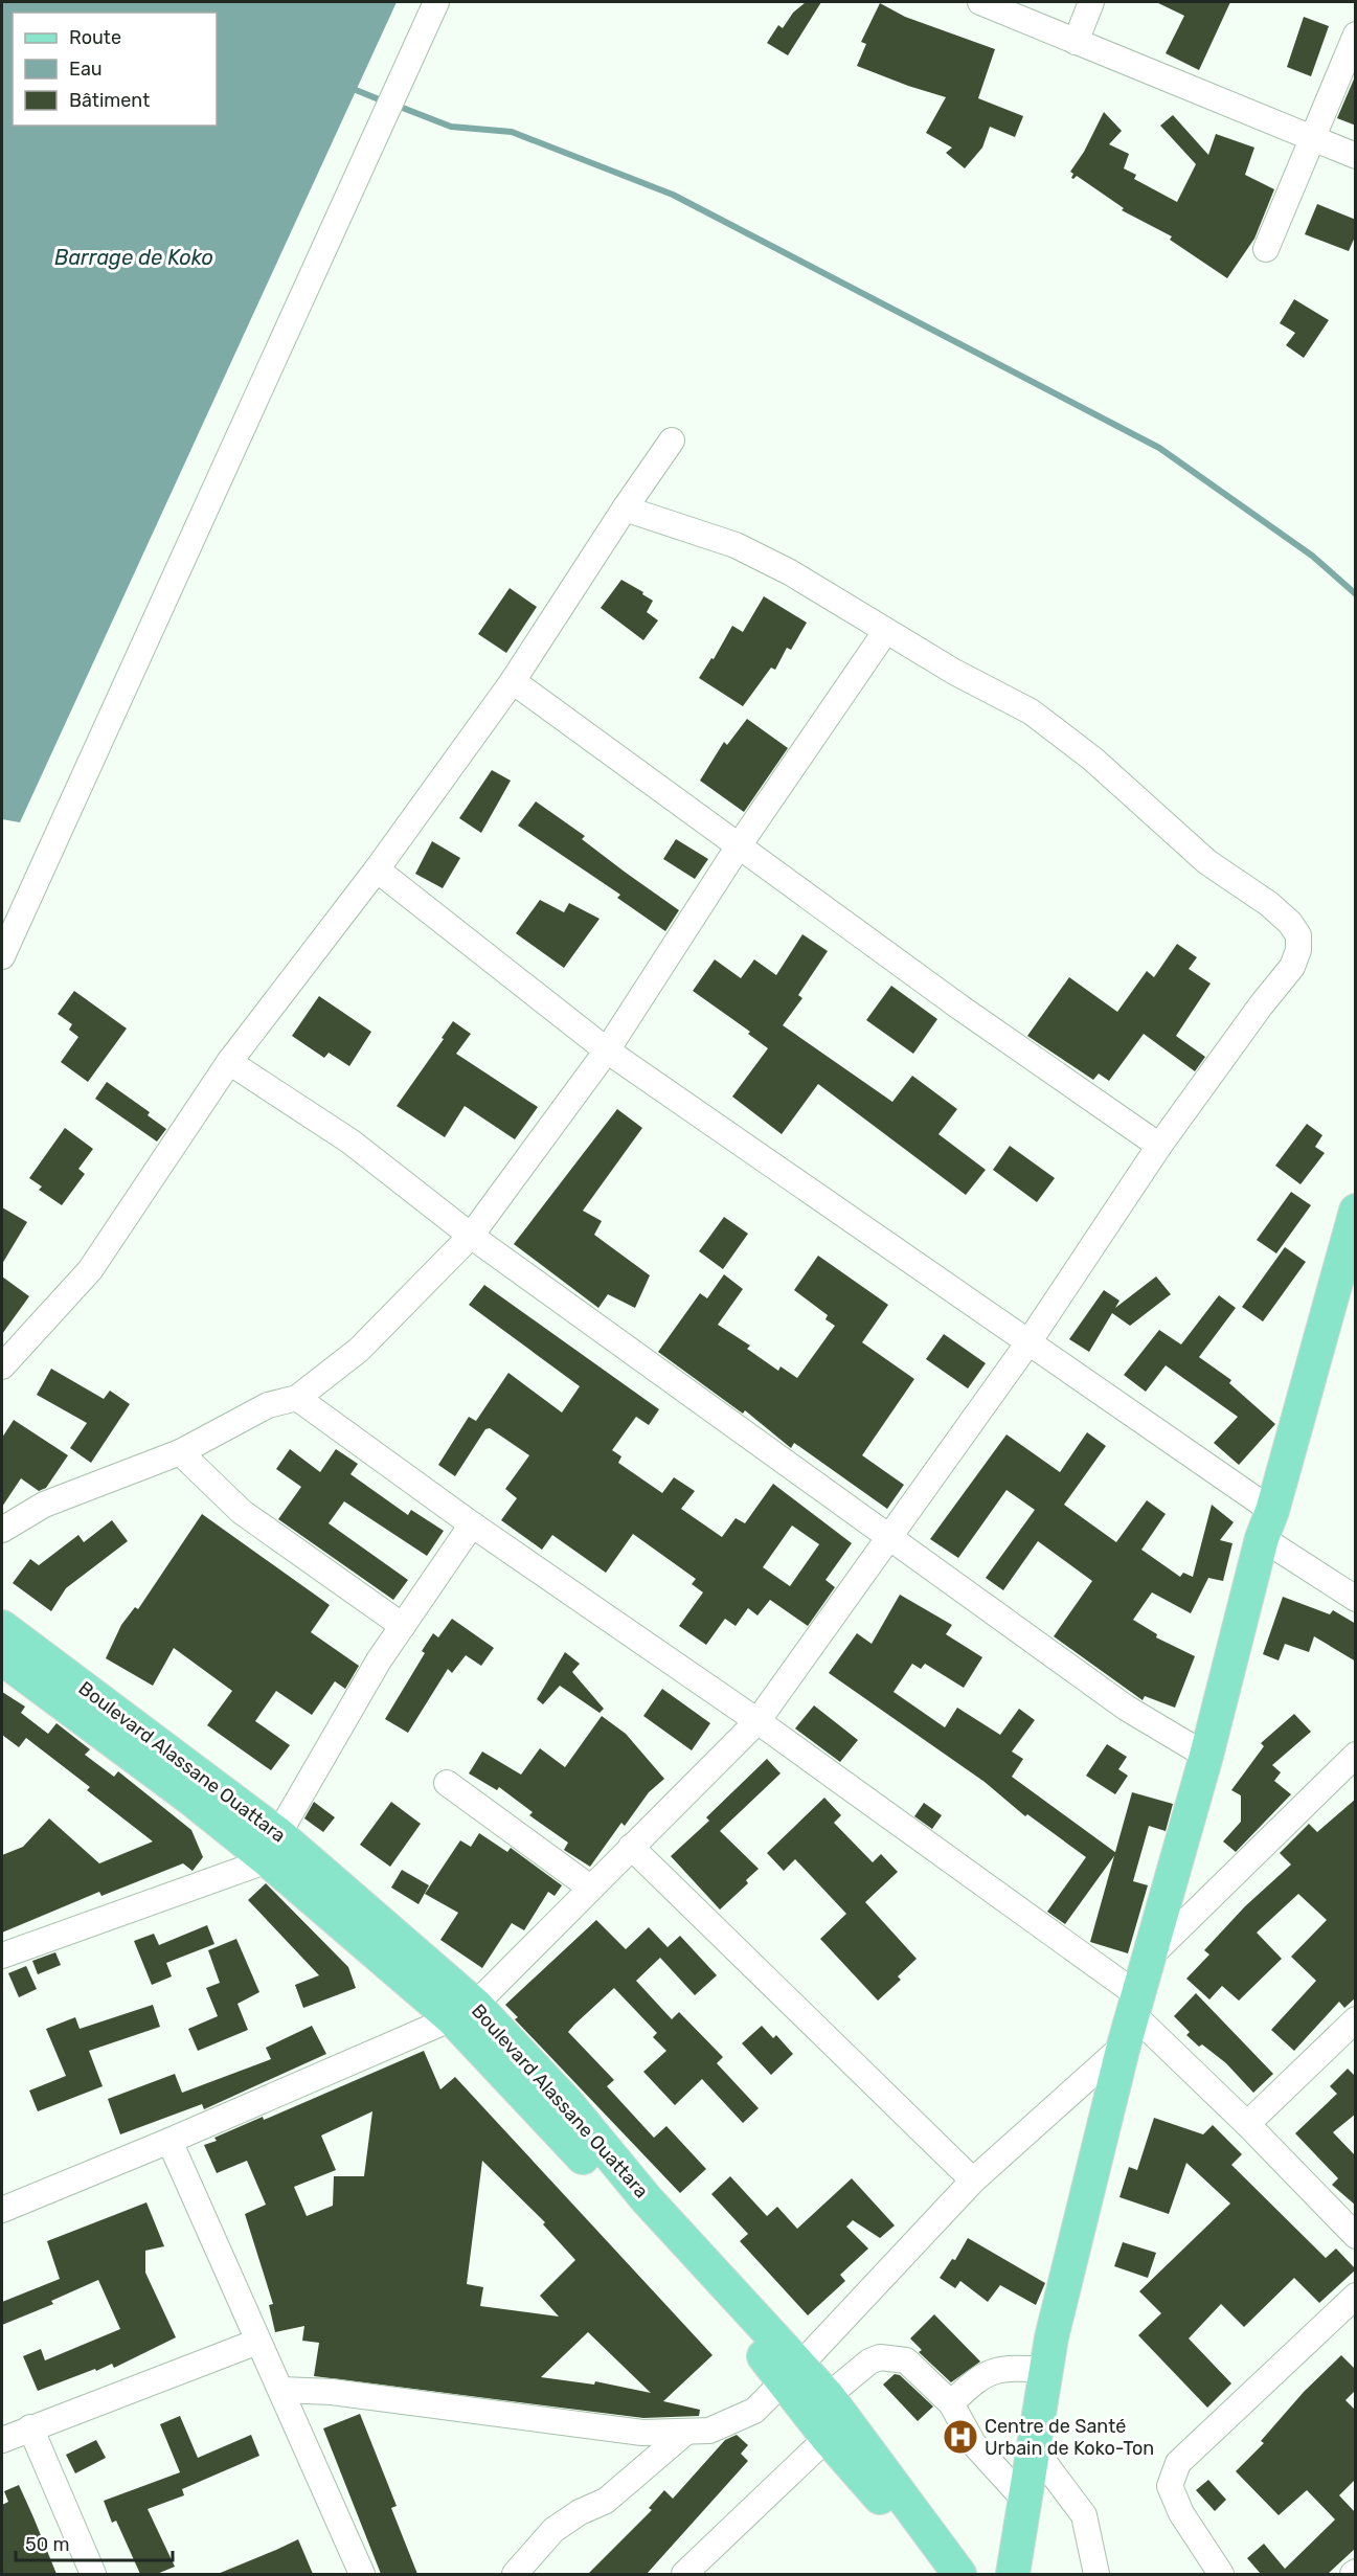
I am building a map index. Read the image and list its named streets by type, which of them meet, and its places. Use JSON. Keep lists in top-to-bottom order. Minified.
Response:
{"streets":{"main road":["Boulevard Alassane Ouattara"]},"water":["Barrage de Koko"],"places":{"hospital":["Centre de Santé Urbain de Koko-Ton"]},"legend":["Route","Eau","Bâtiment"],"scale_bar":"50 m"}
